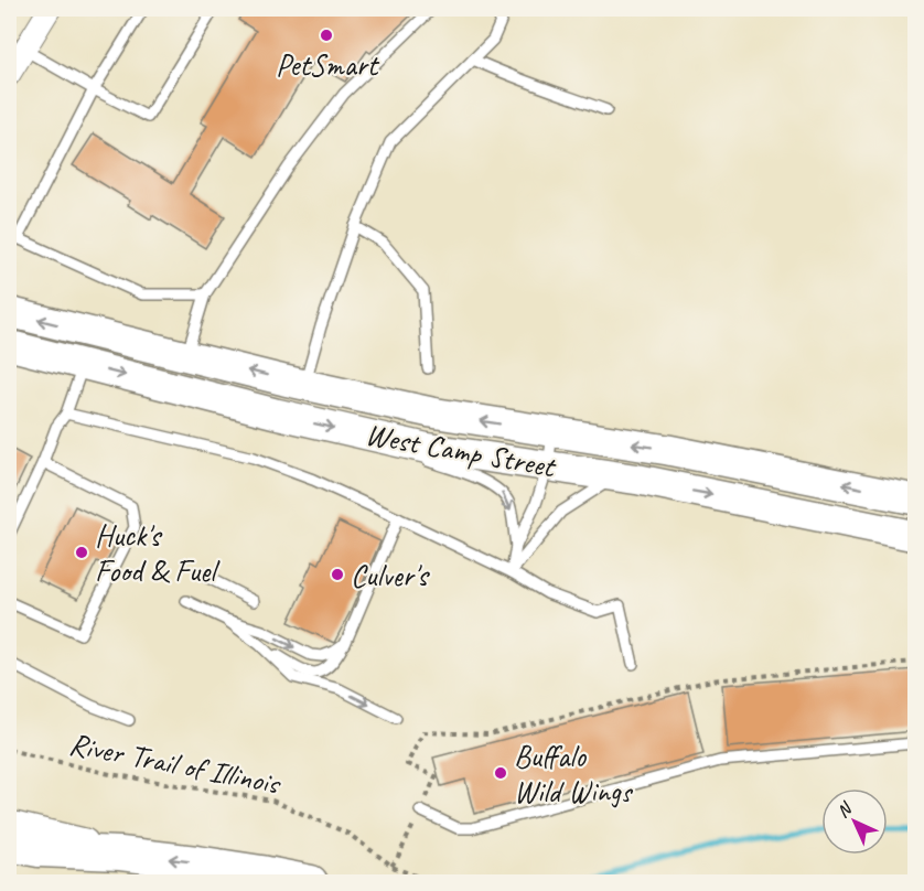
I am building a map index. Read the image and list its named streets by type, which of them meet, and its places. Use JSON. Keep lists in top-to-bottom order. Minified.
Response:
{"streets":{"main road":["West Camp Street"],"path":["River Trail of Illinois"]},"places":["PetSmart","Huck's Food & Fuel","Culver's","Buffalo Wild Wings"],"north":"top left"}
